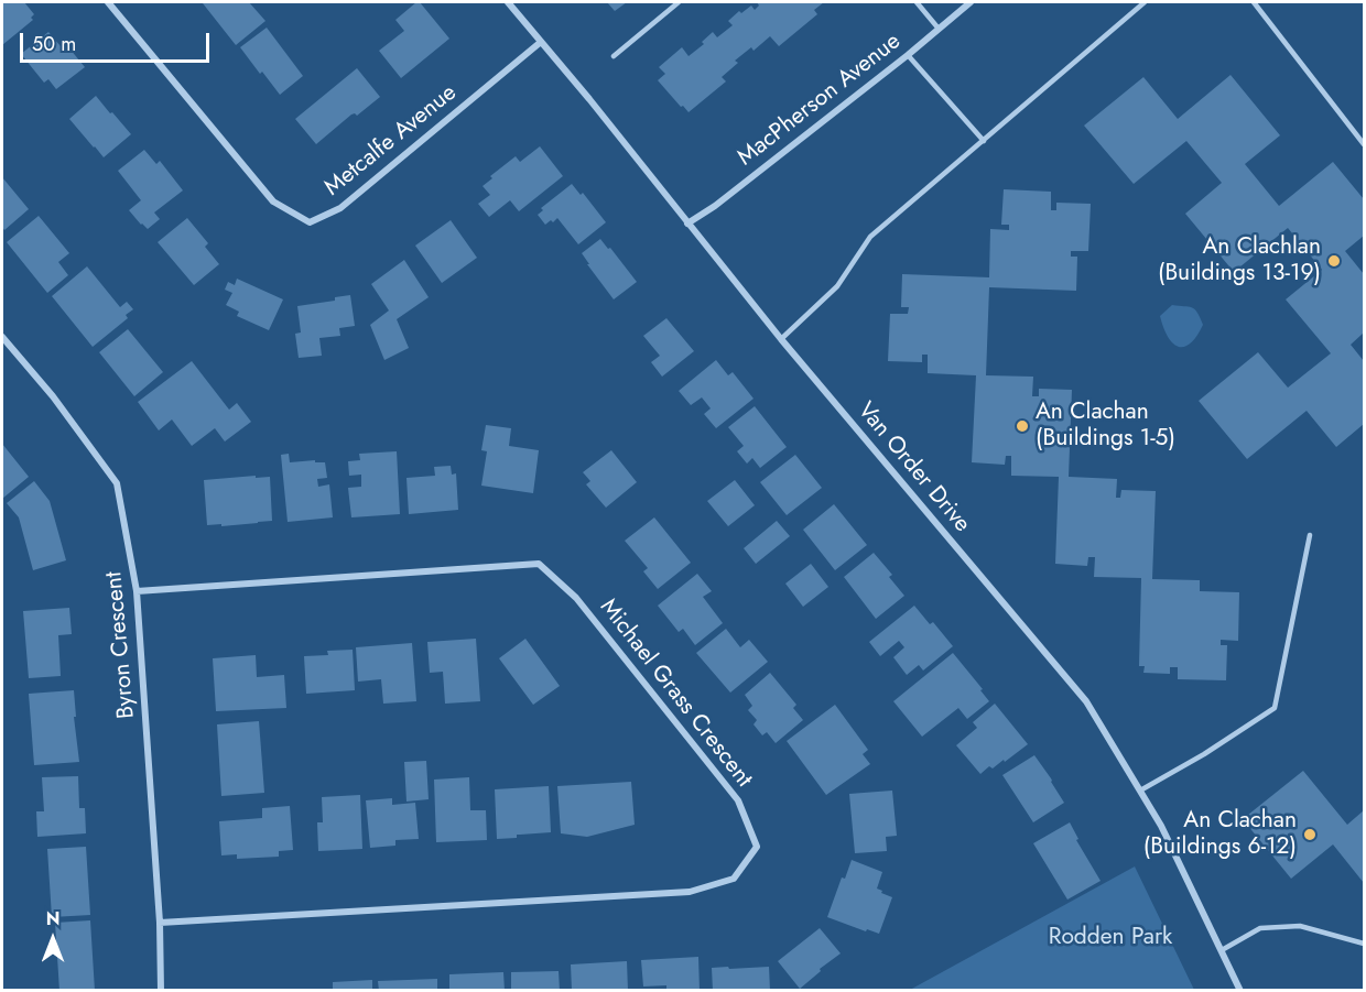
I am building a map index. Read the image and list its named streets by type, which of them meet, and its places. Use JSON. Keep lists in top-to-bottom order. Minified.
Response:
{"streets":{"street":["MacPherson Avenue","Metcalfe Avenue","Van Order Drive","Byron Crescent","Michael Grass Crescent"]},"crossings":[["MacPherson Avenue","Van Order Drive"],["Metcalfe Avenue","Van Order Drive"],["Byron Crescent","Michael Grass Crescent"]],"parks":["Rodden Park"],"places":["An Clachlan (Buildings 13-19)","An Clachan (Buildings 1-5)","An Clachan (Buildings 6-12)"],"scale_bar":"50 m","north":"top"}
